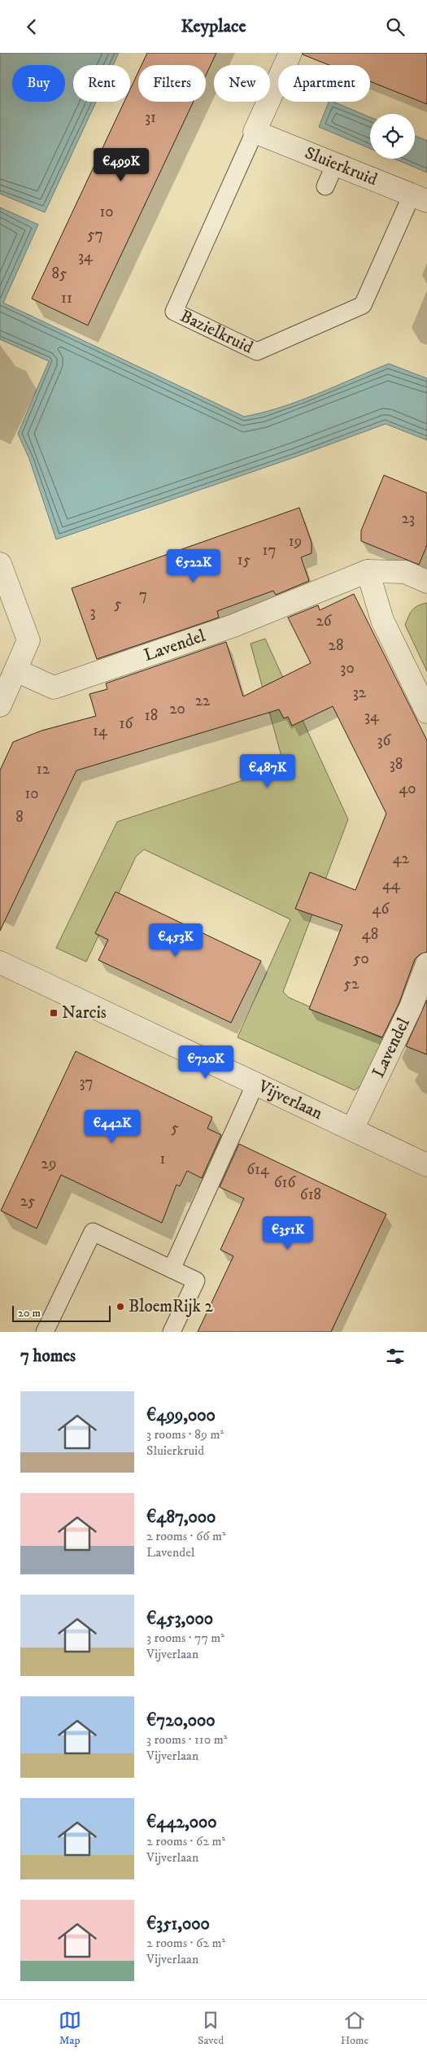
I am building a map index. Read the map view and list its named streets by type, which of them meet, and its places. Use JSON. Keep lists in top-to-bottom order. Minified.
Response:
{"streets":{"street":["Sluierkruid","Bazielkruid","Lavendel","Vijverlaan"]},"crossings":[["Sluierkruid","Bazielkruid"],["Lavendel","Vijverlaan"]],"places":{"transit":["Narcis"],"other":["BloemRijk 2"]},"house_numbers":["31","10","57","34","85","11","23","19","17","15","7","5","3","26","28","30","32","22","20","18","34","16","14","36","38","12","40","10","8","42","44","46","48","50","52","37","5","1","29","614","616","618","25"],"scale_bar":"20 m","page":{"header":"Keyplace","chip":["Buy","Rent","Filters","New","Apartment"],"price":["€499K","€522K","€487K","€453K","€720K","€442K","€351K"],"scale":"20 m","heading":"7 homes","list":[{"name":"€499,000","note":"3 rooms · 89 m² · Sluierkruid"},{"name":"€487,000","note":"2 rooms · 66 m² · Lavendel"},{"name":"€453,000","note":"3 rooms · 77 m² · Vijverlaan"},{"name":"€720,000","note":"3 rooms · 110 m² · Vijverlaan"},{"name":"€442,000","note":"2 rooms · 62 m² · Vijverlaan"},{"name":"€351,000","note":"2 rooms · 62 m² · Vijverlaan"}],"tabs":["Map","Saved","Home"]}}
